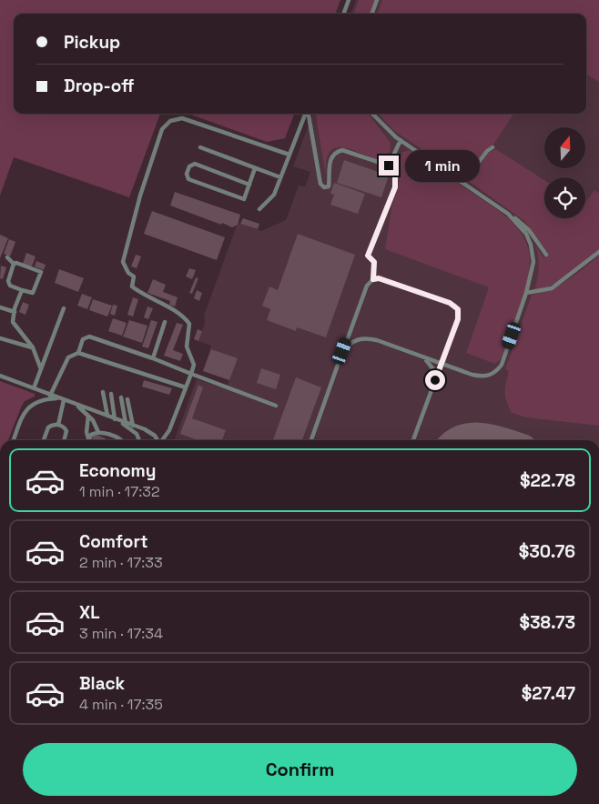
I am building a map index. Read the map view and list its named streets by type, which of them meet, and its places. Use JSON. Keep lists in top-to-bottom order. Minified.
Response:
{"north":"top","page":{"banner":["Pickup","Drop-off"],"bubble":"1 min","list":[{"name":"Economy","note":"1 min · 17:32","value":"$22.78"},{"name":"Comfort","note":"2 min · 17:33","value":"$30.76"},{"name":"XL","note":"3 min · 17:34","value":"$38.73"},{"name":"Black","note":"4 min · 17:35","value":"$27.47"}],"buttons":"Confirm"}}
